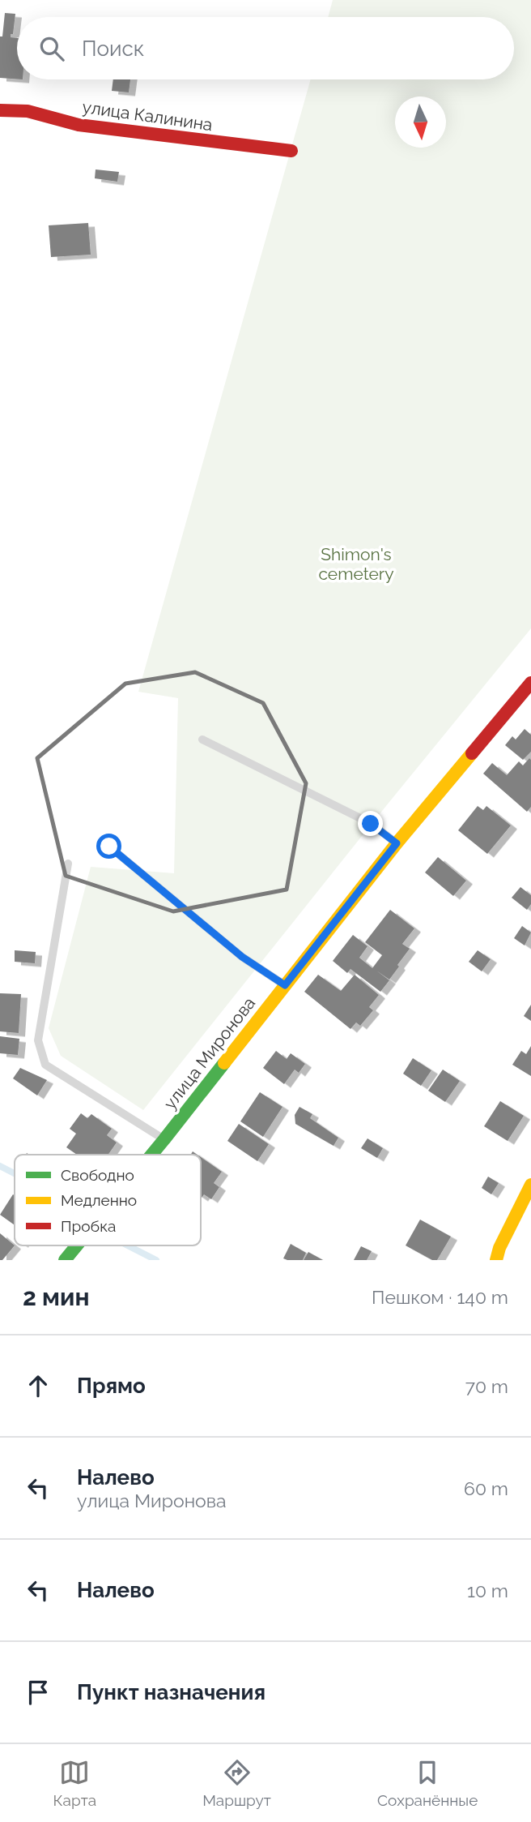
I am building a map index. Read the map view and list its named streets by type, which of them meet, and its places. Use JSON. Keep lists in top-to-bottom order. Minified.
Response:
{"streets":{"street":["улица Калинина","улица Миронова"]},"parks":["Shimon's cemetery"],"legend":["Свободно","Медленно","Пробка"],"north":"bottom","page":{"search":"Поиск","heading":["2 мин","Пешком · 140 m"],"list":[["Прямо","70 m"],["Налево","улица Миронова","60 m"],["Налево","10 m"],"Пункт назначения"],"nav":["Карта","Маршрут","Сохранённые"]}}
